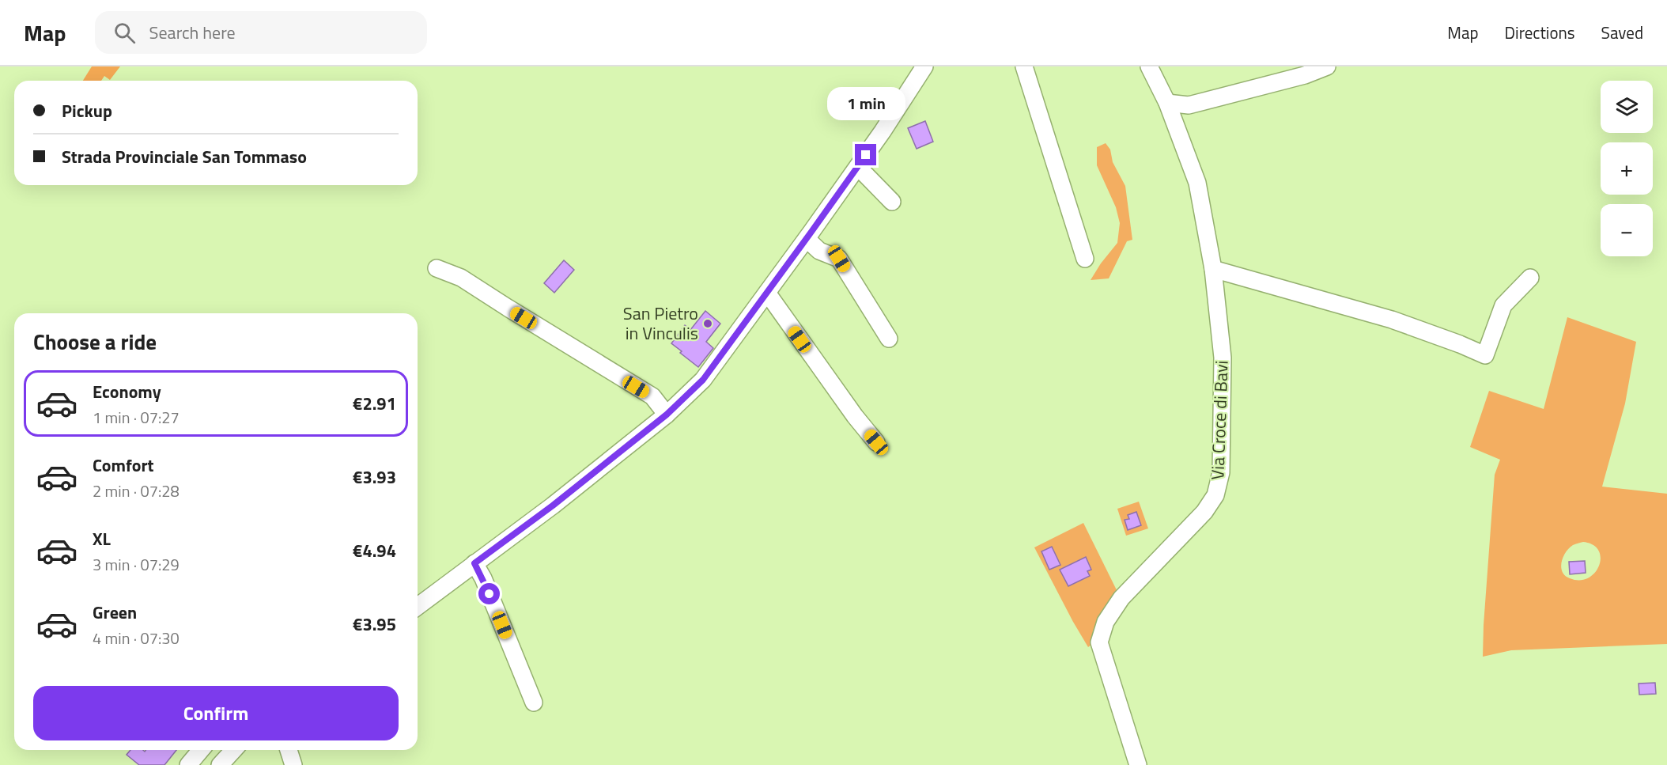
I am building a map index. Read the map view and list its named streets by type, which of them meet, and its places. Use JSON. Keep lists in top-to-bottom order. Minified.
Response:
{"streets":{"street":["Via Croce di Bavi"]},"places":["San Pietro in Vinculis"],"page":{"header":"Map","search":"Search here","nav":["Map","Directions","Saved"],"map_buttons":["+","−"],"banner":["Pickup","Strada Provinciale San Tommaso"],"bubble":"1 min","heading":"Choose a ride","list":[{"name":"Economy","note":"1 min · 07:27","value":"€2.91"},{"name":"Comfort","note":"2 min · 07:28","value":"€3.93"},{"name":"XL","note":"3 min · 07:29","value":"€4.94"},{"name":"Green","note":"4 min · 07:30","value":"€3.95"}],"buttons":"Confirm"}}
